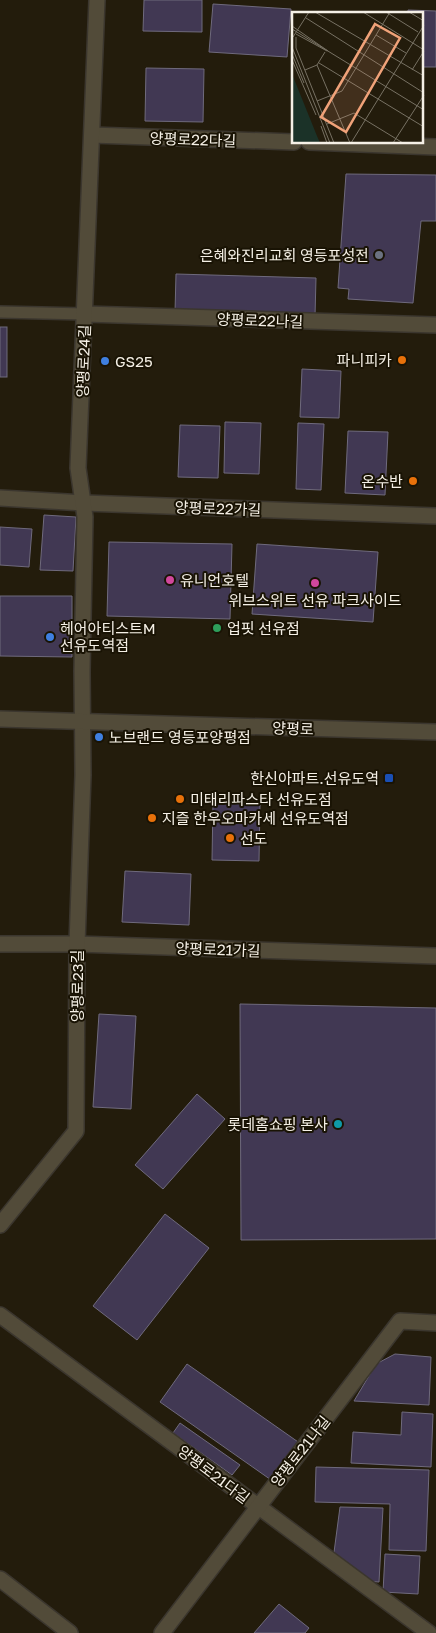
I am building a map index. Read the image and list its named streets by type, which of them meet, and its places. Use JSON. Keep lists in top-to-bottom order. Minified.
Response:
{"streets":{"street":["양평로22다길","양평로22나길","양평로24길","양평로22가길","양평로","양평로21가길","양평로23길","양평로21나길","양평로21다길"]},"crossings":[["양평로22다길","양평로24길"],["양평로22나길","양평로24길"],["양평로24길","양평로22가길"],["양평로24길","양평로"],["양평로24길","양평로23길"],["양평로","양평로23길"],["양평로21가길","양평로23길"],["양평로21나길","양평로21다길"]],"places":{"other":["은혜와진리교회 영등포성전","파니피카","GS25","온수반","유니언호텔","위브스위트 선유 파크사이드","업핏 선유점","헤어아티스트M 선유도역점","노브랜드 영등포양평점","미태리파스타 선유도점","지즐 한우오마카세 선유도역점","선도","롯데홈쇼핑 본사"],"transit":["한신아파트.선유도역"]}}
